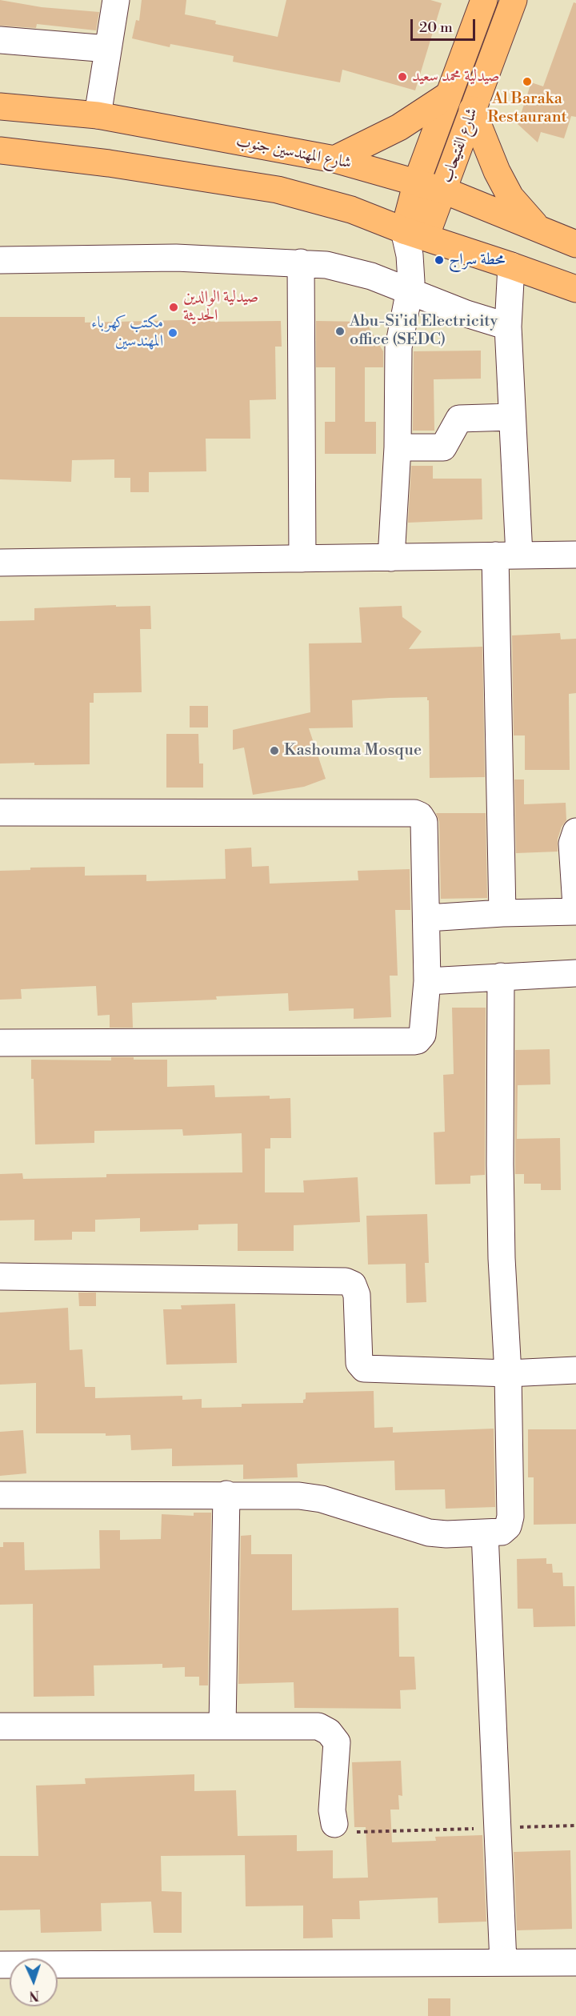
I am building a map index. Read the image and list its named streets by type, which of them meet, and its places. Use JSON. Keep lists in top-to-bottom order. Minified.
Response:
{"streets":{"main road":["شارع الفتيحاب","شارع المهندسين جنوب"]},"crossings":[["شارع الفتيحاب","شارع المهندسين جنوب"]],"places":["صيدلية محمد سعيد","Al Baraka Restaurant","محطة سراج","صيدلية الوالدين الحديثة","Abu-Si'id Electricity office (SEDC)","مكتب كهرباء المهندسين","Kashouma Mosque"],"scale_bar":"20 m","north":"bottom"}
